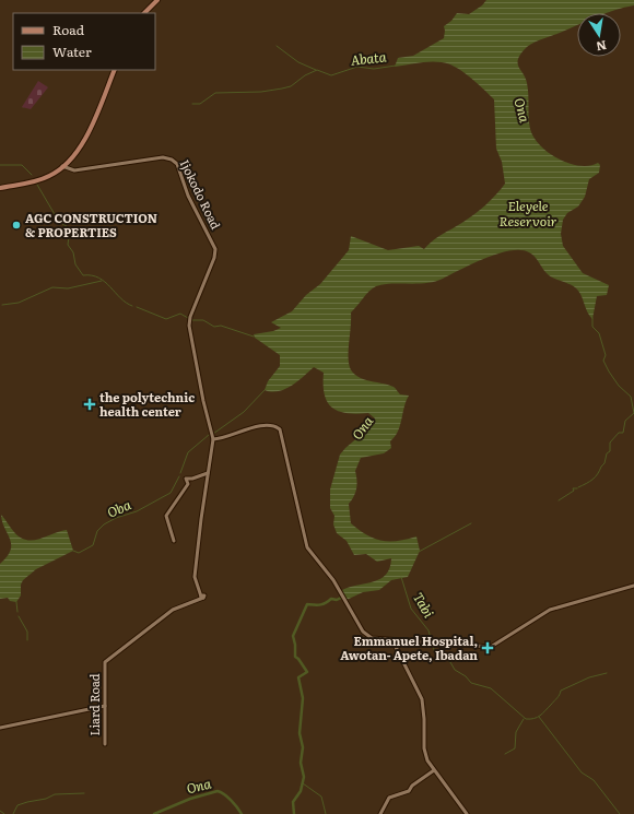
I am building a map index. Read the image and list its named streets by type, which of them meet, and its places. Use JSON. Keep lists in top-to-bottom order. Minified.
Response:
{"streets":{"main road":["Ijokodo Road","Liard Road"]},"water":["Abata","Ona","Eleyele Reservoir","Oba","Tabi"],"places":{"other":["AGC CONSTRUCTION & PROPERTIES"],"health":["the polytechnic health center","Emmanuel Hospital, Awotan- Apete, Ibadan"]},"legend":["Road","Water"],"north":"bottom"}
